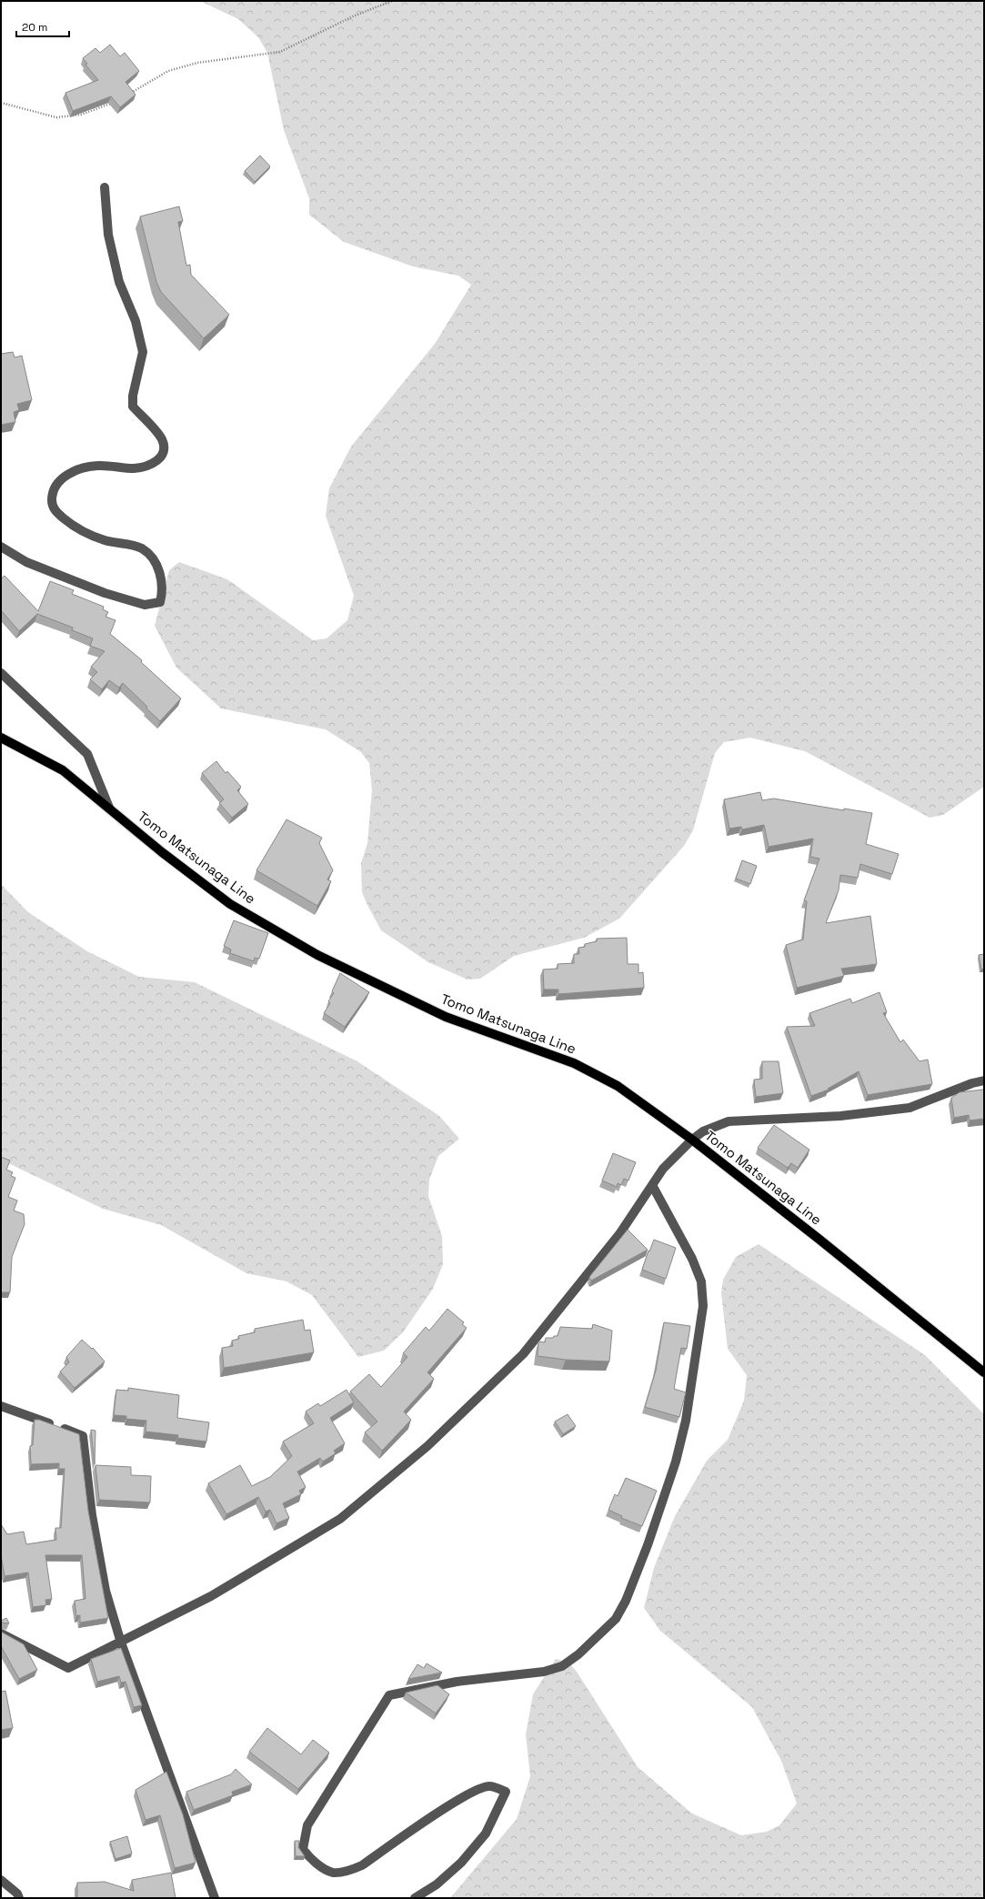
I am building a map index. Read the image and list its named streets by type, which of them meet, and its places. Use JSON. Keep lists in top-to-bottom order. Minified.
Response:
{"streets":{"main road":["Tomo Matsunaga Line"]},"scale_bar":"20 m"}
